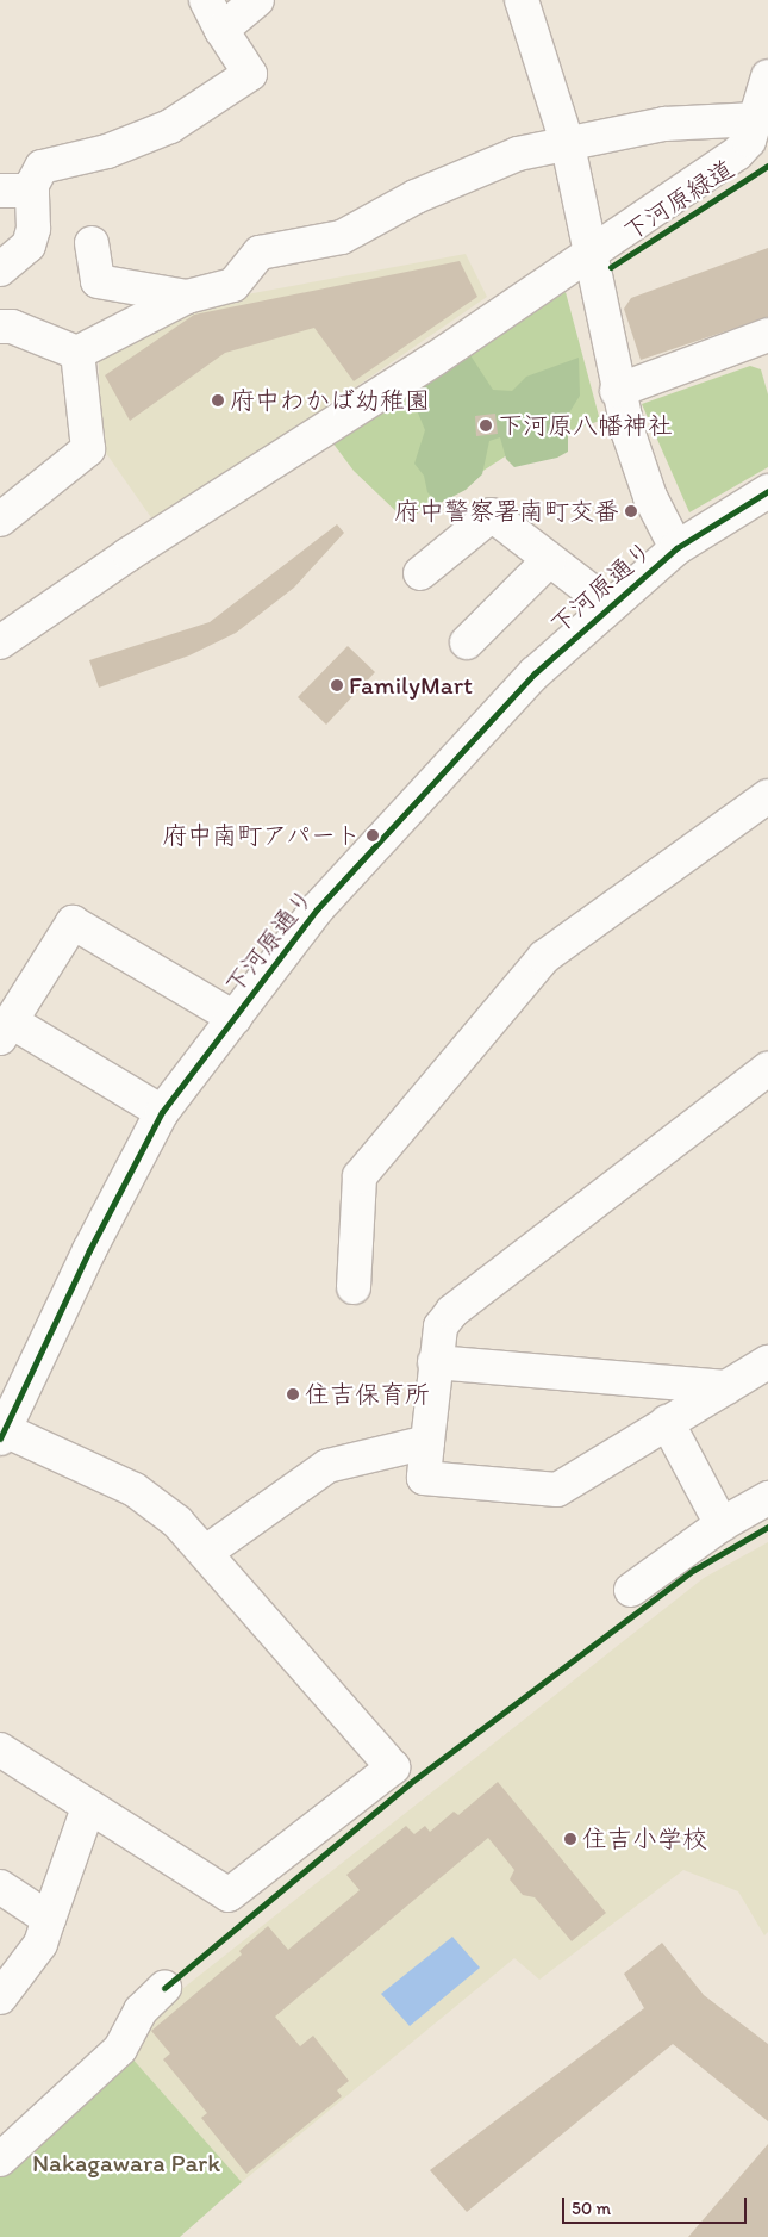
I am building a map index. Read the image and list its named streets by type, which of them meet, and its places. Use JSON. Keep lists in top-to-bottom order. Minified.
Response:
{"streets":{"street":["下河原通り"],"cycle path":["下河原緑道"]},"parks":["Nakagawara Park"],"places":["府中わかば幼稚園","下河原八幡神社","府中警察署南町交番","FamilyMart","府中南町アパート","住吉保育所","住吉小学校"],"scale_bar":"50 m"}
